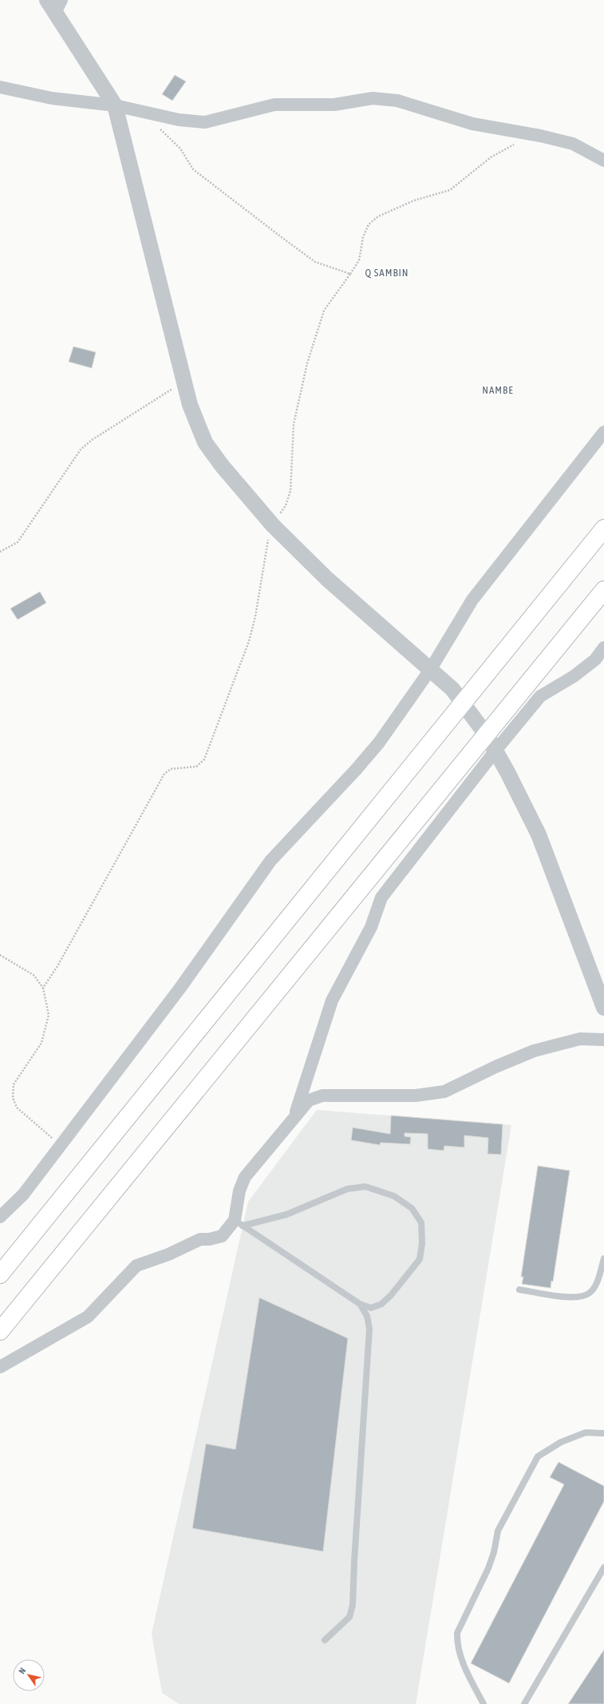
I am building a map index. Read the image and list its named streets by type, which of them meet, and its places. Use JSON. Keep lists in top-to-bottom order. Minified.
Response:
{"districts":["Q SAMBIN","NAMBE"],"north":"top left"}
